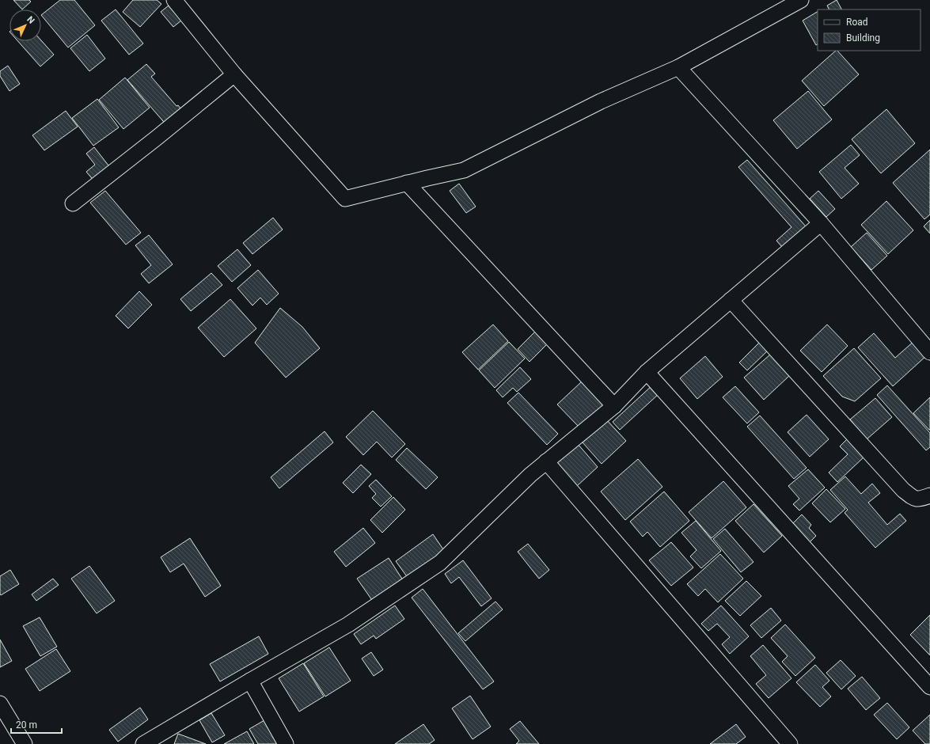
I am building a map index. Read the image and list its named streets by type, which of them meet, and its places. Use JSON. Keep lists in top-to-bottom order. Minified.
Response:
{"legend":["Road","Building"],"scale_bar":"20 m","north":"top right"}
